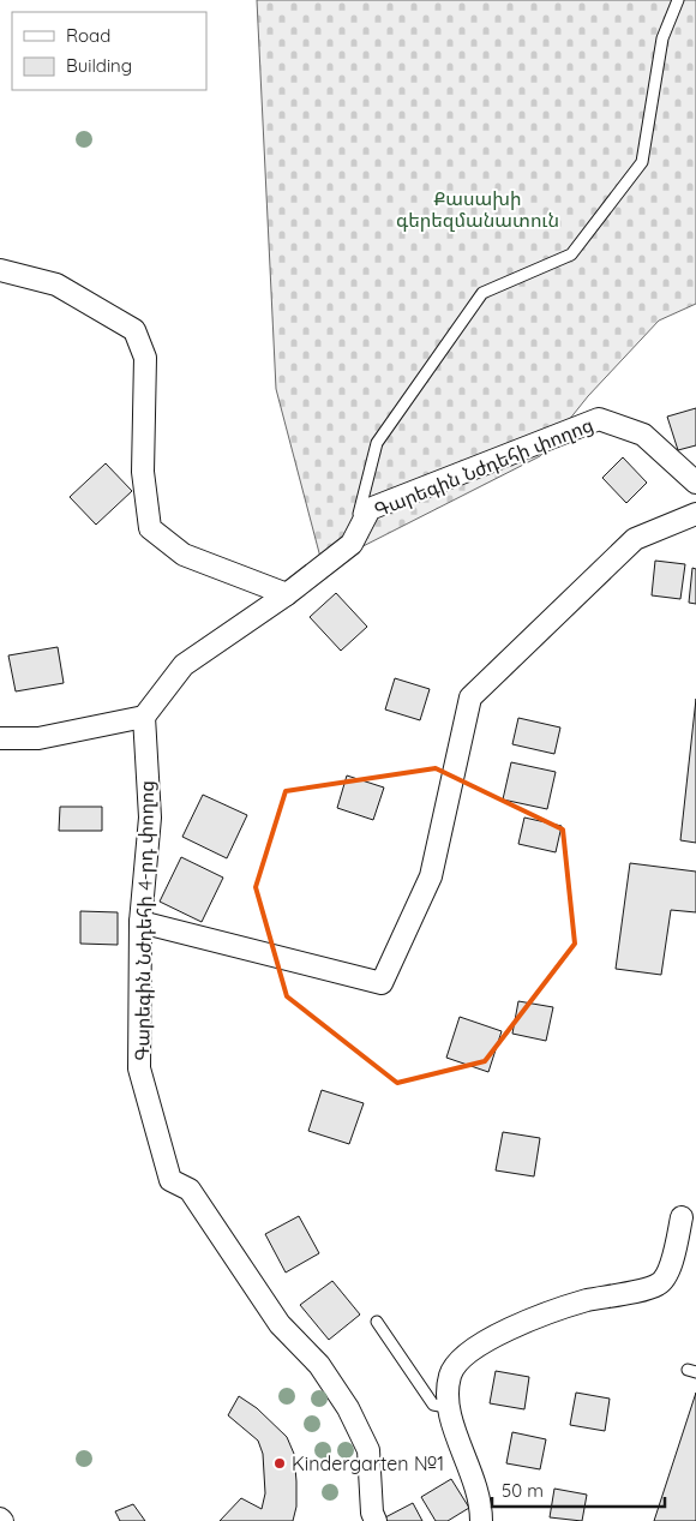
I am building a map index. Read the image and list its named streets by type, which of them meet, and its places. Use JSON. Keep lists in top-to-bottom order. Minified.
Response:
{"streets":{"street":["Գարեգին Նժդեհի փողոց","Գարեգին Նժդեհի 4-րդ փողոց"]},"crossings":[["Գարեգին Նժդեհի փողոց","Գարեգին Նժդեհի 4-րդ փողոց"]],"parks":["Քասախի գերեզմանատուն"],"places":["Kindergarten №1"],"legend":["Road","Building"],"scale_bar":"50 m"}
